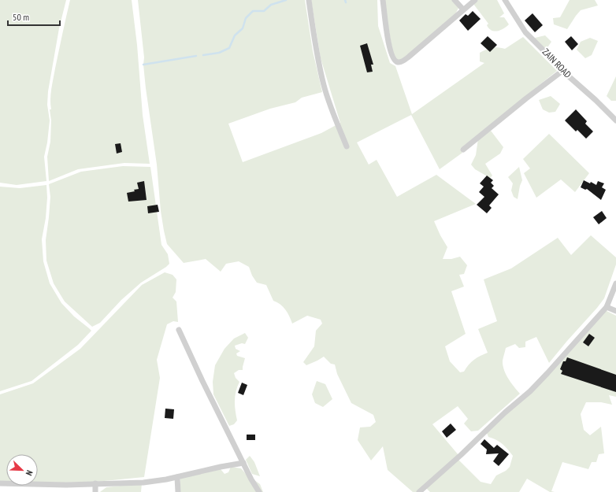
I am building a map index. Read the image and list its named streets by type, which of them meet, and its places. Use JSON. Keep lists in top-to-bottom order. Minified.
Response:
{"streets":{"street":["ZAIN ROAD"]},"scale_bar":"50 m","north":"bottom right"}
